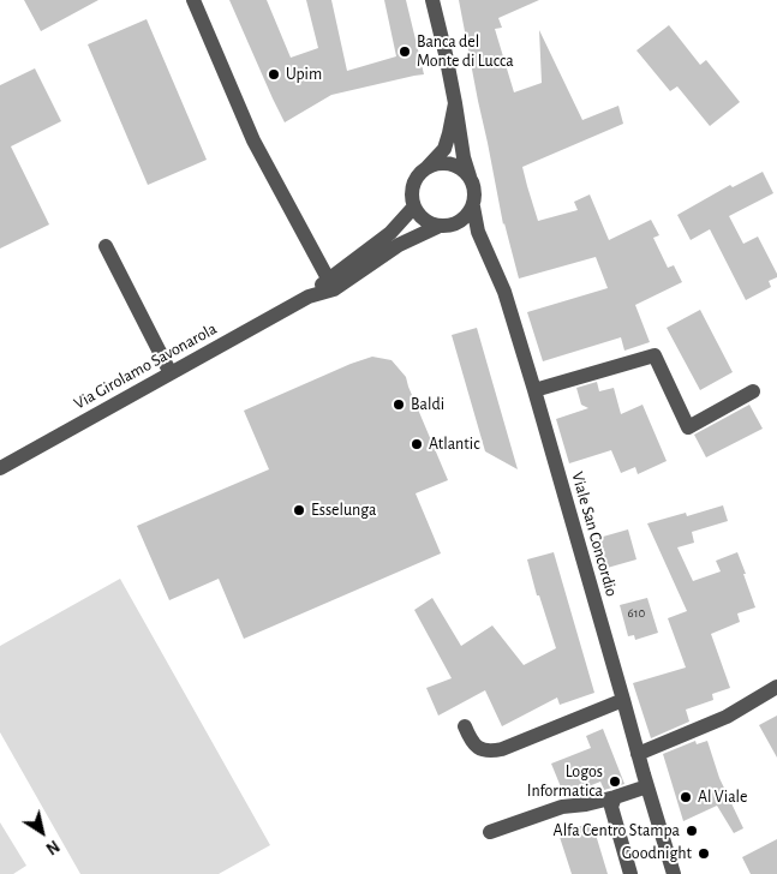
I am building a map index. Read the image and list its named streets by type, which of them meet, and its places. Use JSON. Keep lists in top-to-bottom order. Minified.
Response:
{"streets":{"street":["Via Girolamo Savonarola","Viale San Concordio"]},"crossings":[["Via Girolamo Savonarola","Viale San Concordio"]],"places":["Banca del Monte di Lucca","Upim","Baldi","Atlantic","Esselunga","Logos Informatica","Al Viale","Alfa Centro Stampa","Goodnight"],"house_numbers":["610"],"north":"bottom right"}
